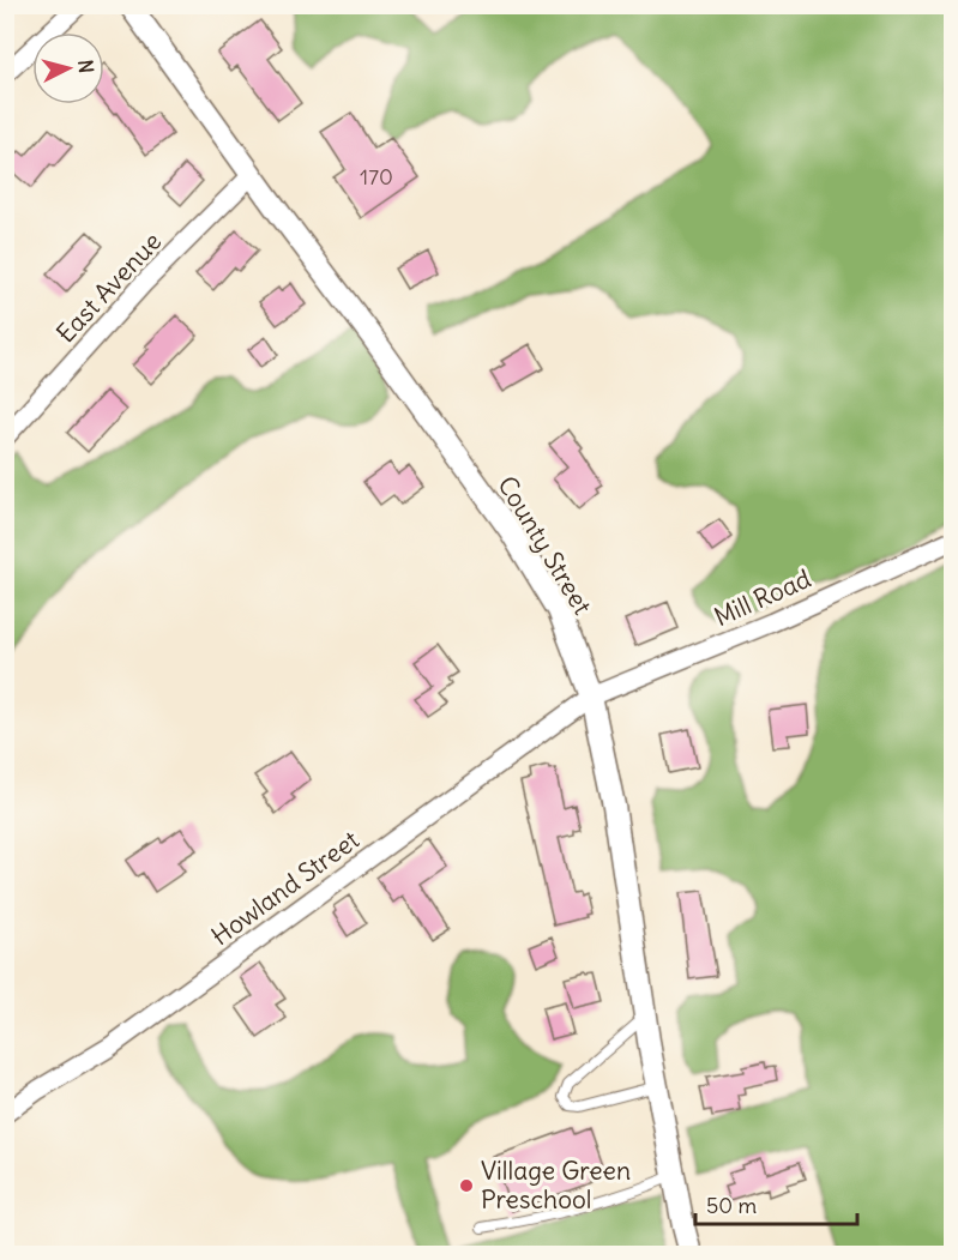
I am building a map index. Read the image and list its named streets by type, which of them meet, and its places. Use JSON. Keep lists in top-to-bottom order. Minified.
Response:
{"streets":{"street":["East Avenue","County Street","Mill Road","Howland Street"]},"crossings":[["East Avenue","County Street"],["County Street","Mill Road"],["County Street","Howland Street"],["Mill Road","Howland Street"]],"places":["Village Green Preschool"],"house_numbers":["170"],"scale_bar":"50 m","north":"right"}
